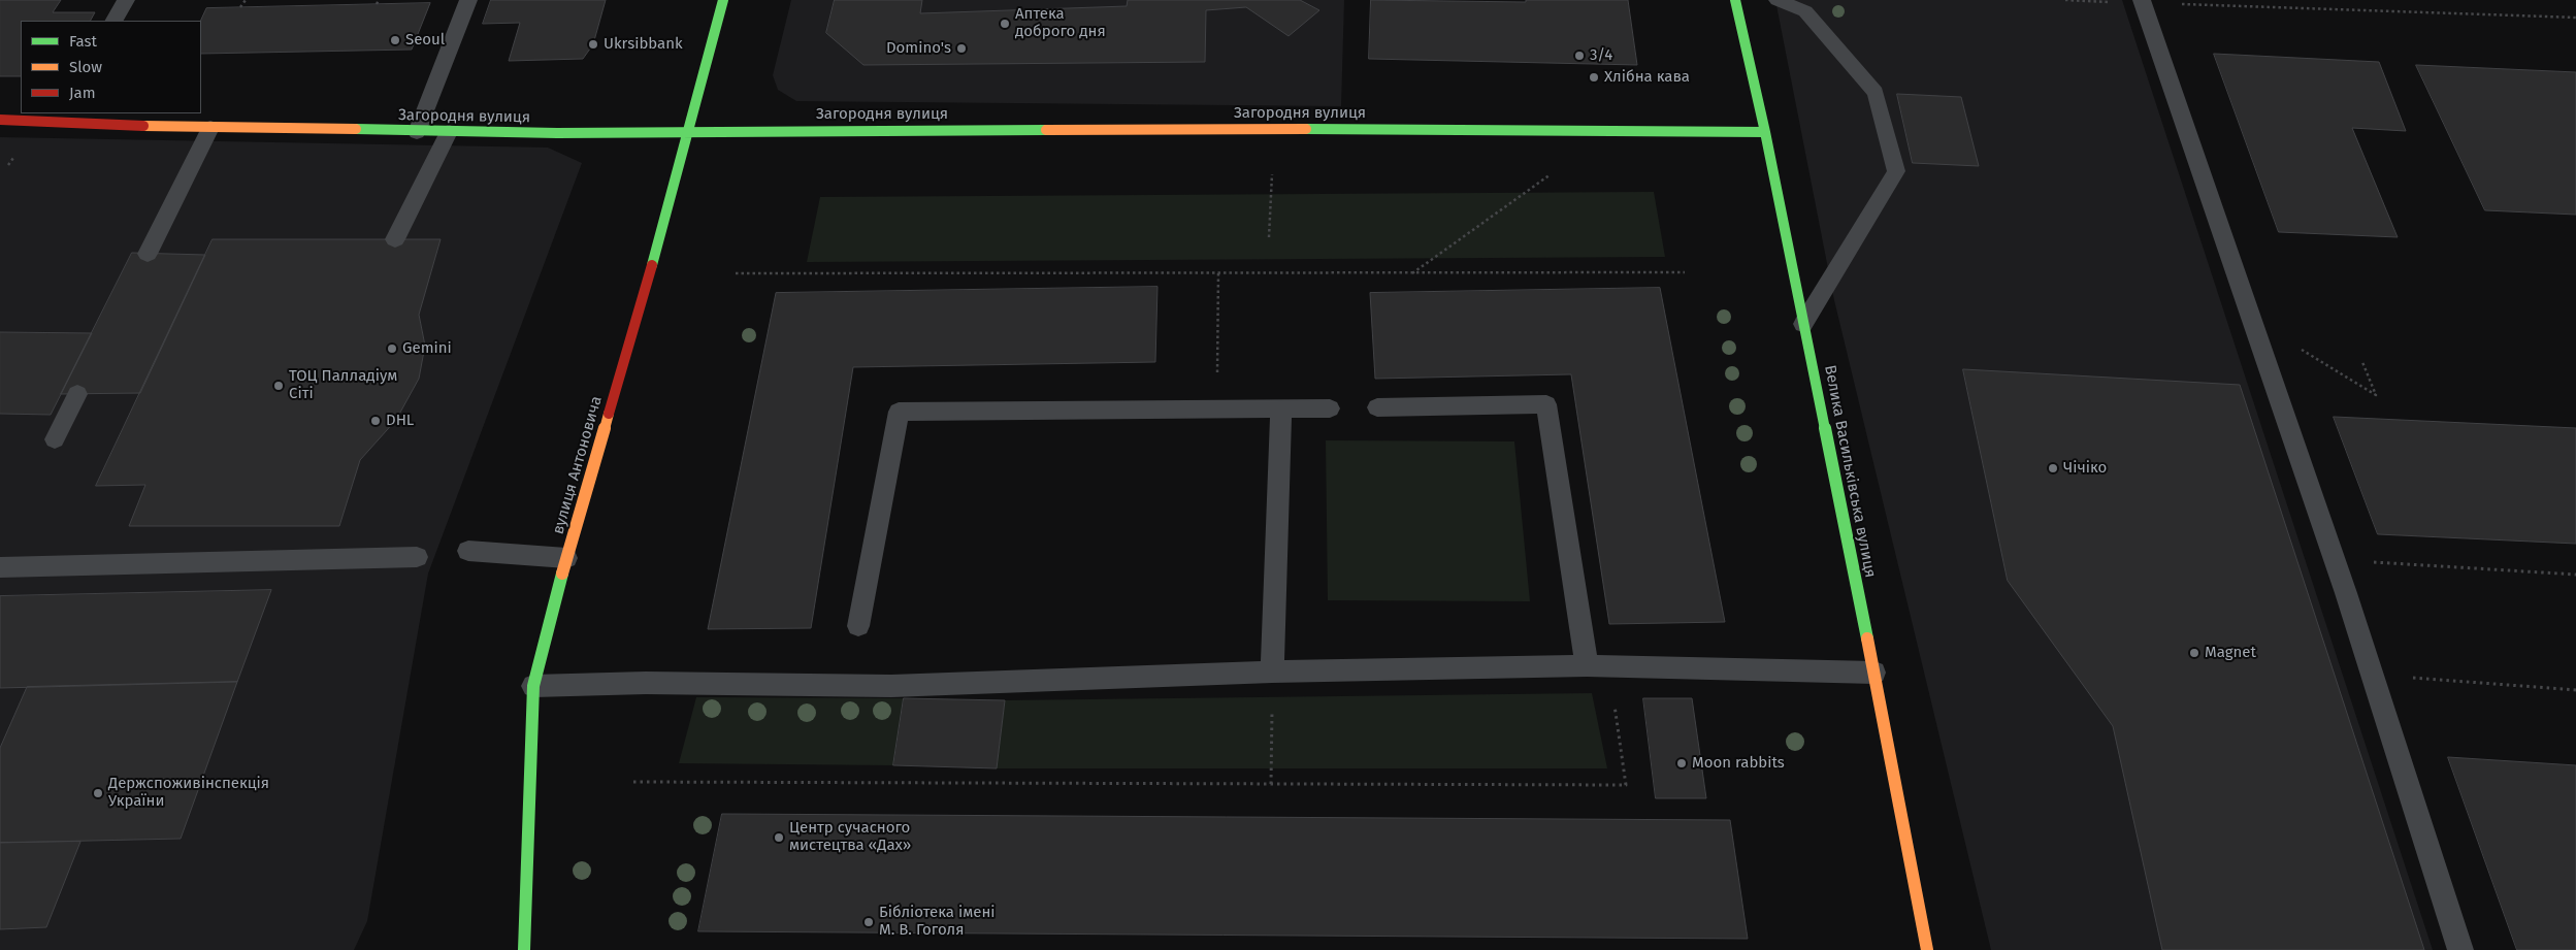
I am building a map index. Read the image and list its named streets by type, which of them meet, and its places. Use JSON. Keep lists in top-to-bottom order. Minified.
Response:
{"streets":{"main road":["Загородня вулиця","вулиця Антоновича","Велика Васильківська вулиця"]},"crossings":[["Загородня вулиця","вулиця Антоновича"],["Загородня вулиця","Велика Васильківська вулиця"]],"places":["Аптека доброго дня","Seoul","Ukrsibbank","Domino's","3/4","Хлібна кава","Gemini","ТОЦ Палладіум Сіті","DHL","Чічіко","Magnet","Moon rabbits","Держспоживінспекція України","Центр сучасного мистецтва «Дах»","Бібліотека імені М. В. Гоголя"],"legend":["Fast","Slow","Jam"]}
